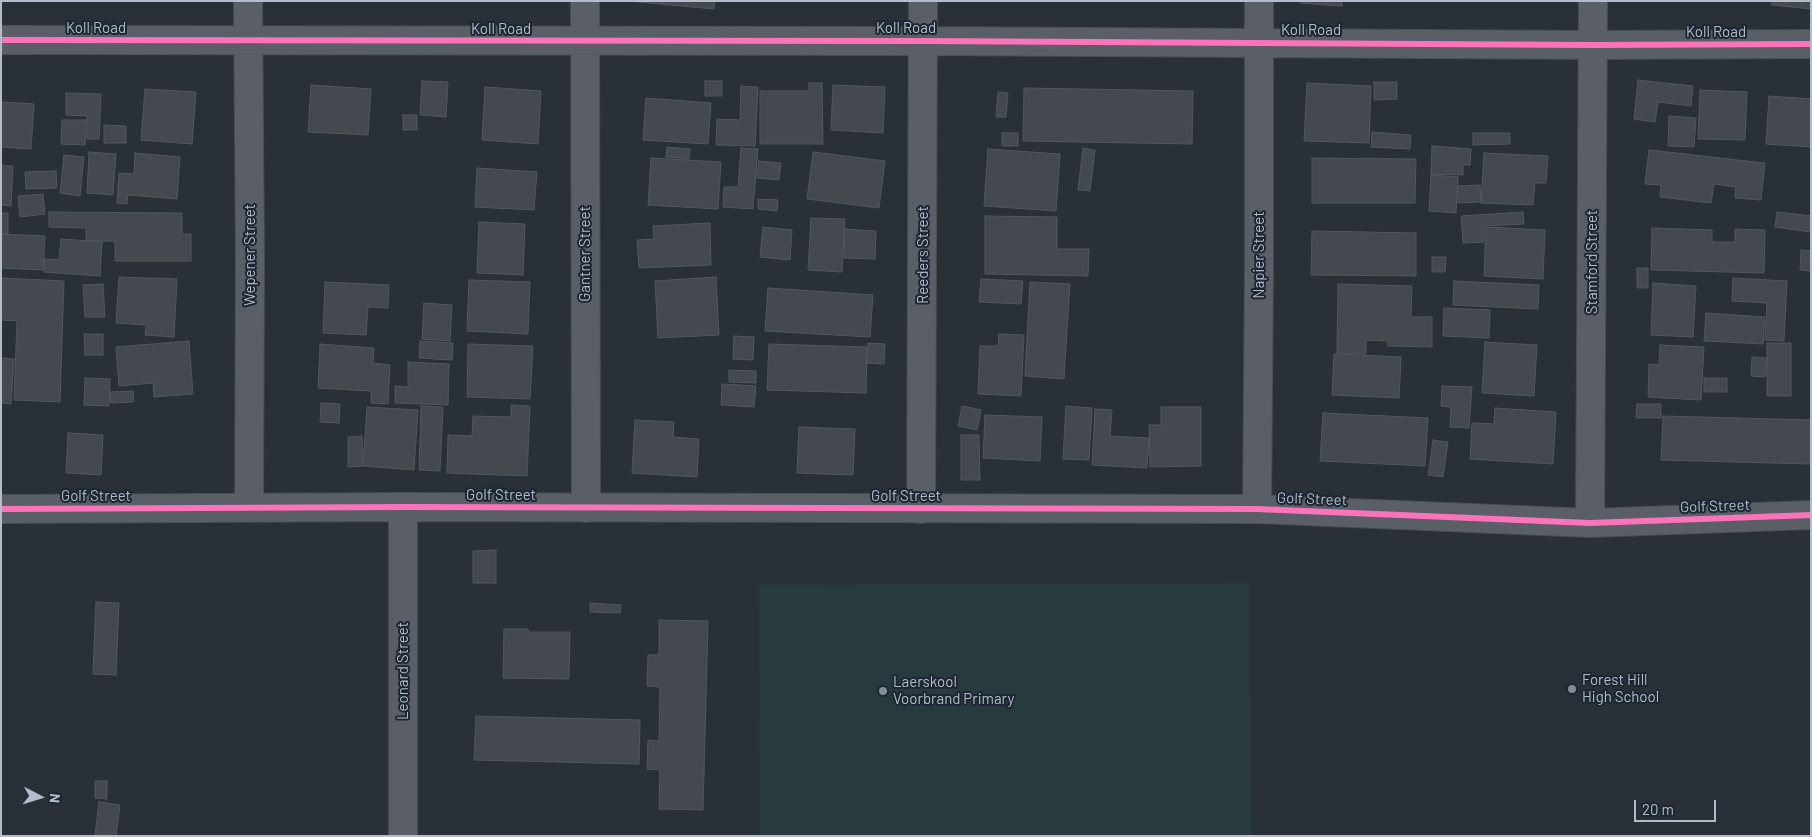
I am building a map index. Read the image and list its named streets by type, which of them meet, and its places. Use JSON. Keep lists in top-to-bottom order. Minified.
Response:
{"streets":{"street":["Koll Road","Gantner Street","Wepener Street","Reeders Street","Napier Street","Stamford Street","Golf Street","Leonard Street"]},"crossings":[["Koll Road","Gantner Street"],["Koll Road","Wepener Street"],["Koll Road","Reeders Street"],["Koll Road","Napier Street"],["Koll Road","Stamford Street"],["Gantner Street","Golf Street"],["Wepener Street","Golf Street"],["Reeders Street","Golf Street"],["Napier Street","Golf Street"],["Stamford Street","Golf Street"],["Golf Street","Leonard Street"]],"places":["Forest Hill High School","Laerskool Voorbrand Primary"],"scale_bar":"20 m","north":"right"}
